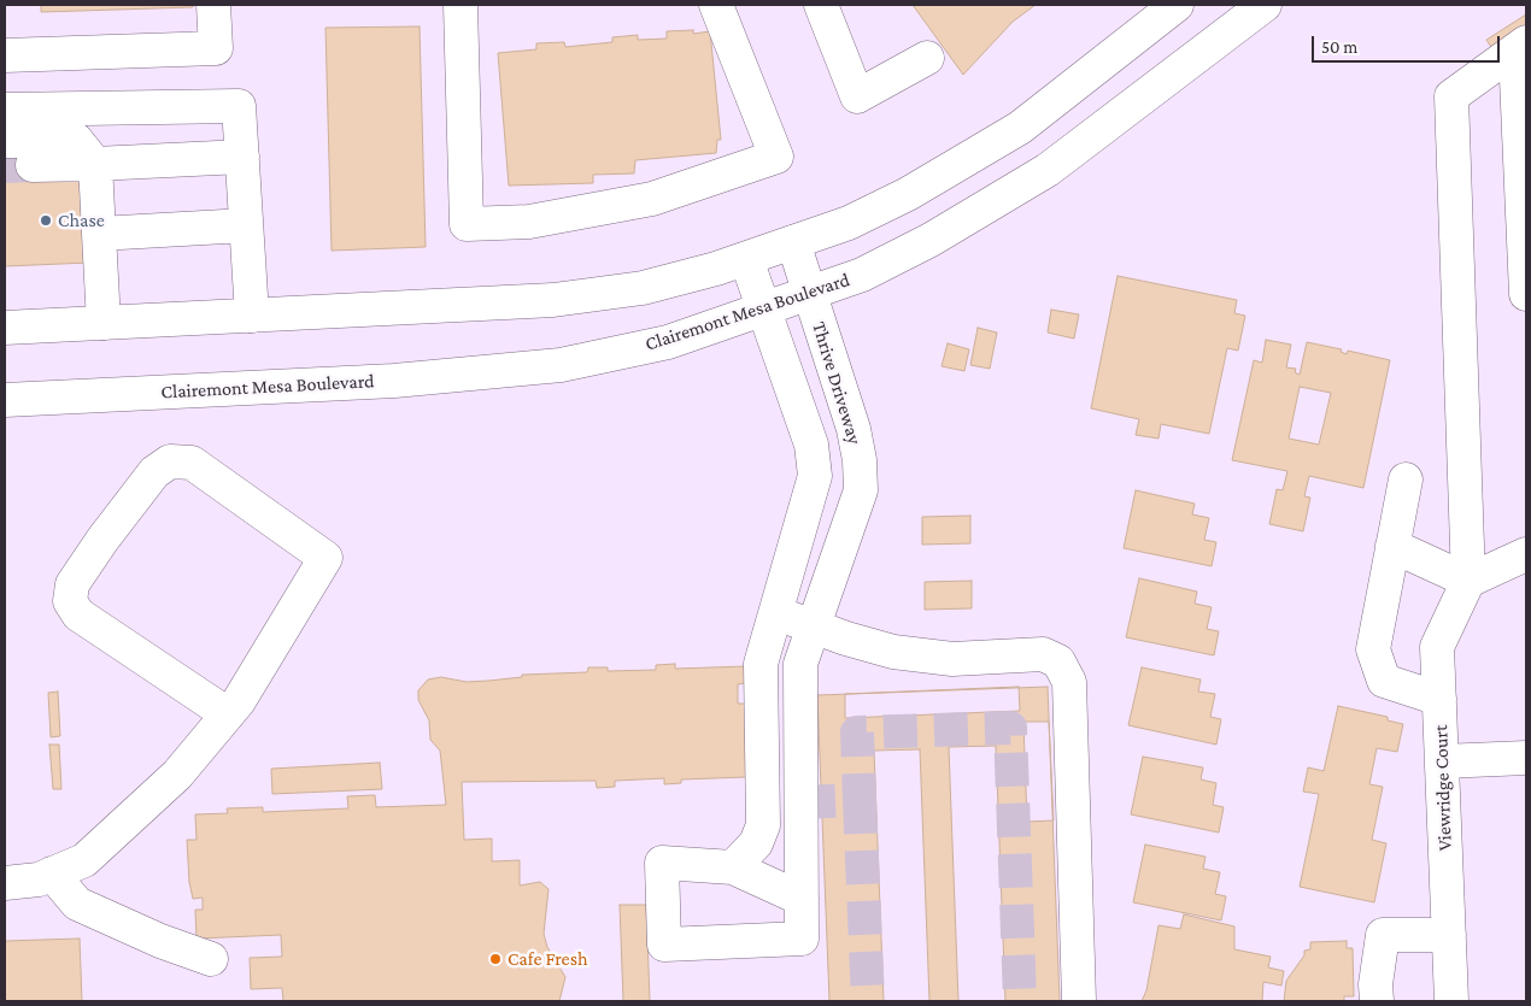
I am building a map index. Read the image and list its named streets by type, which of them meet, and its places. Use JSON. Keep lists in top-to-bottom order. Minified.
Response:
{"streets":{"main road":["Clairemont Mesa Boulevard","Thrive Driveway","Viewridge Court"]},"crossings":[["Clairemont Mesa Boulevard","Thrive Driveway"]],"places":["Chase","Cafe Fresh"],"scale_bar":"50 m"}
